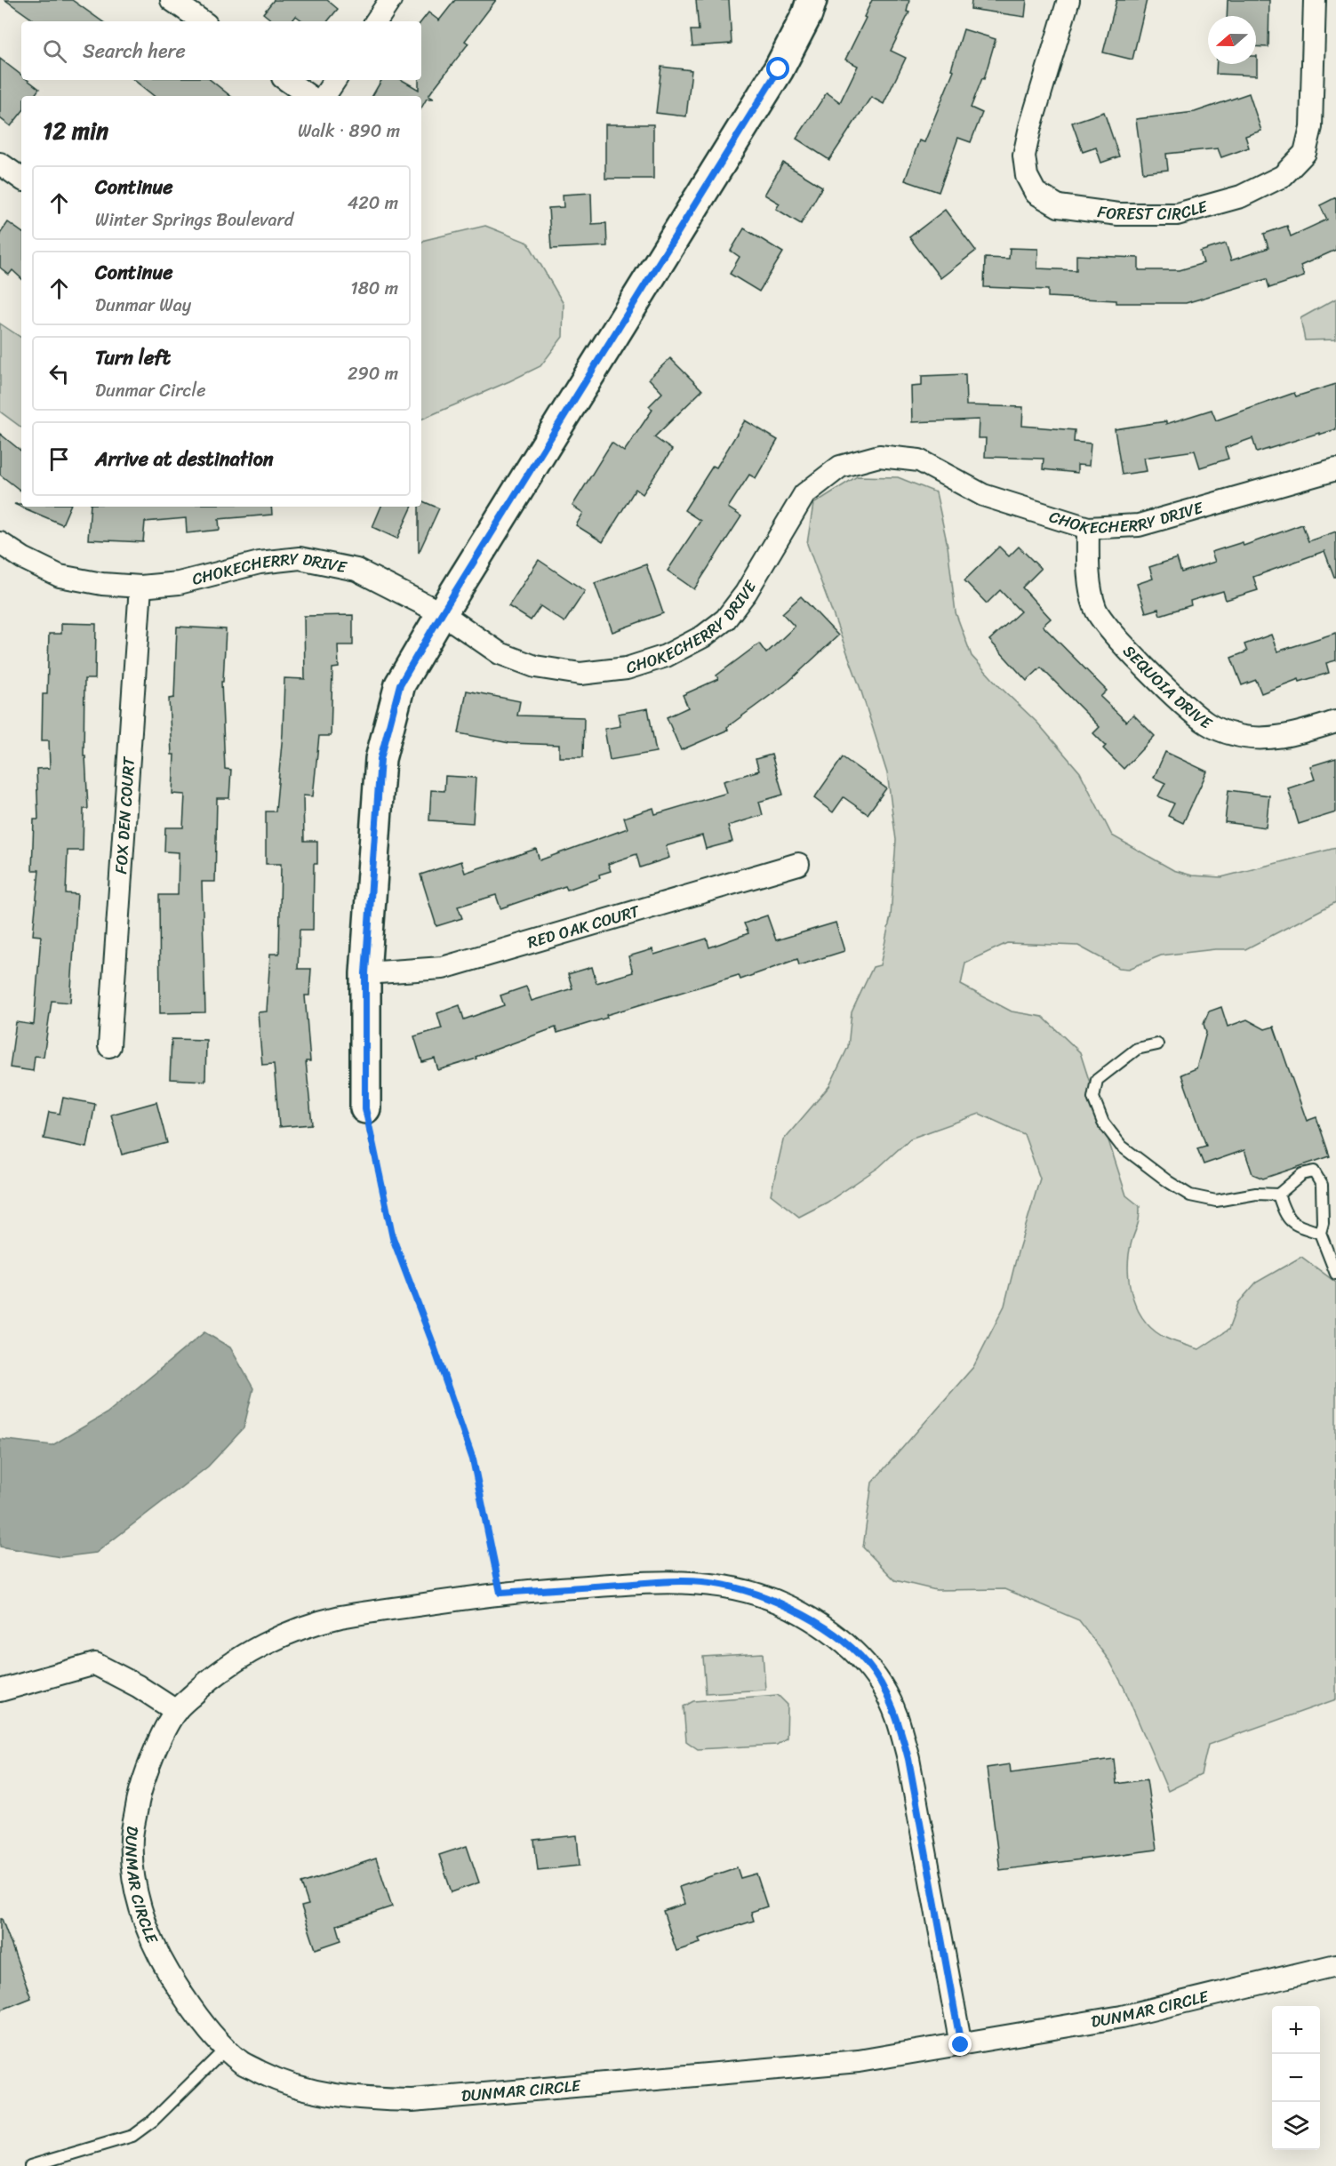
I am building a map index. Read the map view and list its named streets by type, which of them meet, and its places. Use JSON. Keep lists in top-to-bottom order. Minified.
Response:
{"streets":{"street":["FOREST CIRCLE","CHOKECHERRY DRIVE","SEQUOIA DRIVE","FOX DEN COURT","RED OAK COURT","DUNMAR CIRCLE"]},"crossings":[["CHOKECHERRY DRIVE","SEQUOIA DRIVE"],["CHOKECHERRY DRIVE","FOX DEN COURT"]],"north":"left","page":{"search":"Search here","heading":["12 min","Walk · 890 m"],"list":[["Continue","Winter Springs Boulevard","420 m"],["Continue","Dunmar Way","180 m"],["Turn left","Dunmar Circle","290 m"],"Arrive at destination"],"map_buttons":["+","−"]}}
